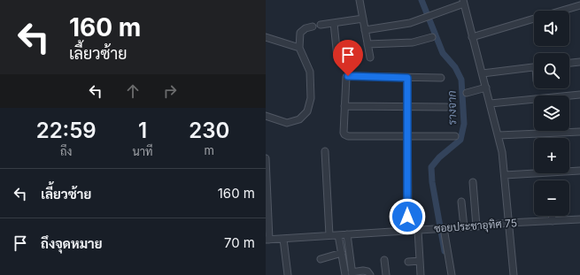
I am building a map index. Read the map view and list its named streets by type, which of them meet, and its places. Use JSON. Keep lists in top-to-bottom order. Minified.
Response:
{"streets":{"street":["ซอยประชาอุทิศ 75"]},"water":["รางจาก"],"page":{"turn":["160 m","เลี้ยวซ้าย"],"map_buttons":["+","−"],"eta":["22:59","ถึง","1","นาที","230","m"],"list":[{"name":"เลี้ยวซ้าย","value":"160 m"},{"name":"ถึงจุดหมาย","value":"70 m"}]}}
